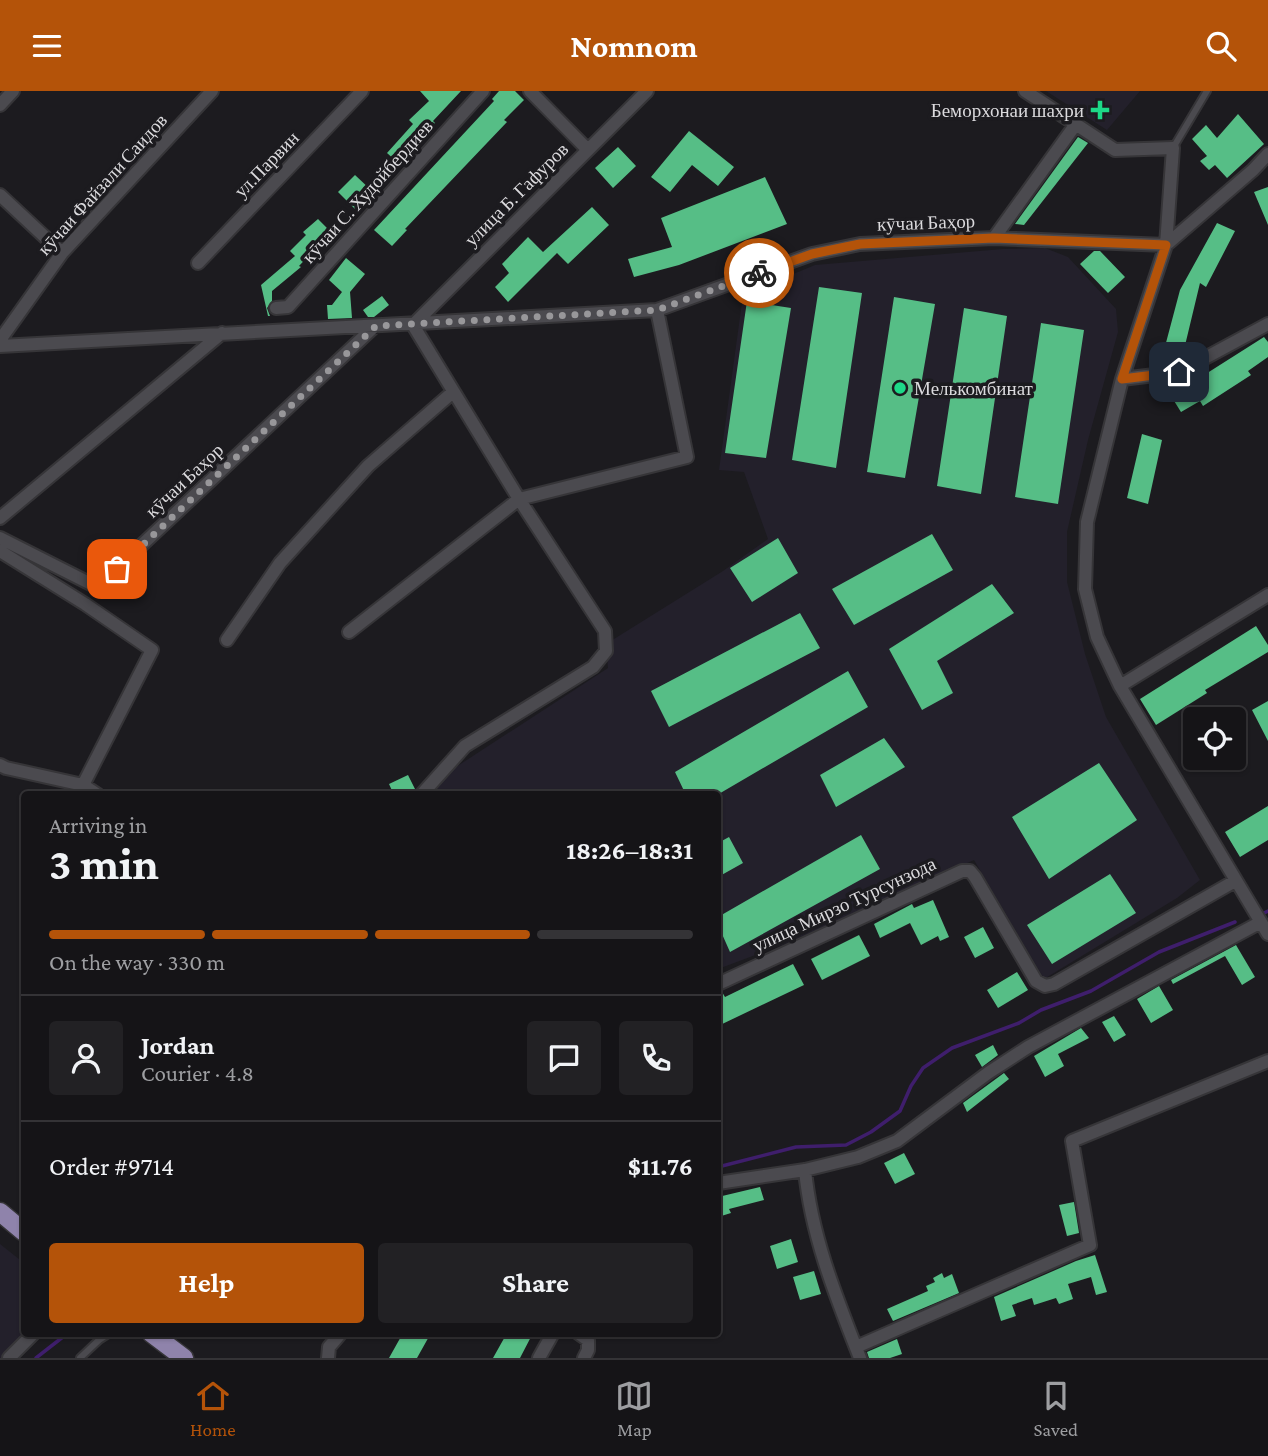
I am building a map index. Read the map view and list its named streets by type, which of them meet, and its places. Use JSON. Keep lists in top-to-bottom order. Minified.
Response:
{"streets":{"street":["ул.Парвин","кӯчаи Файзали Саидов","кӯчаи С. Худойбердиев","улица Б. Гафуров","кӯчаи Баҳор","улица Мирзо Турсунзода"]},"crossings":[["улица Б. Гафуров","кӯчаи Баҳор"]],"places":{"health":["Беморхонаи шахри"],"other":["Мелькомбинат"]},"page":{"header":"Nomnom","heading":["3 min","Arriving in","18:26–18:31"],"panel":["Jordan","Courier · 4.8","Order #9714","$11.76"],"bar":"On the way · 330 m","buttons":["Help","Share"],"tabs":["Home","Map","Saved"]}}
